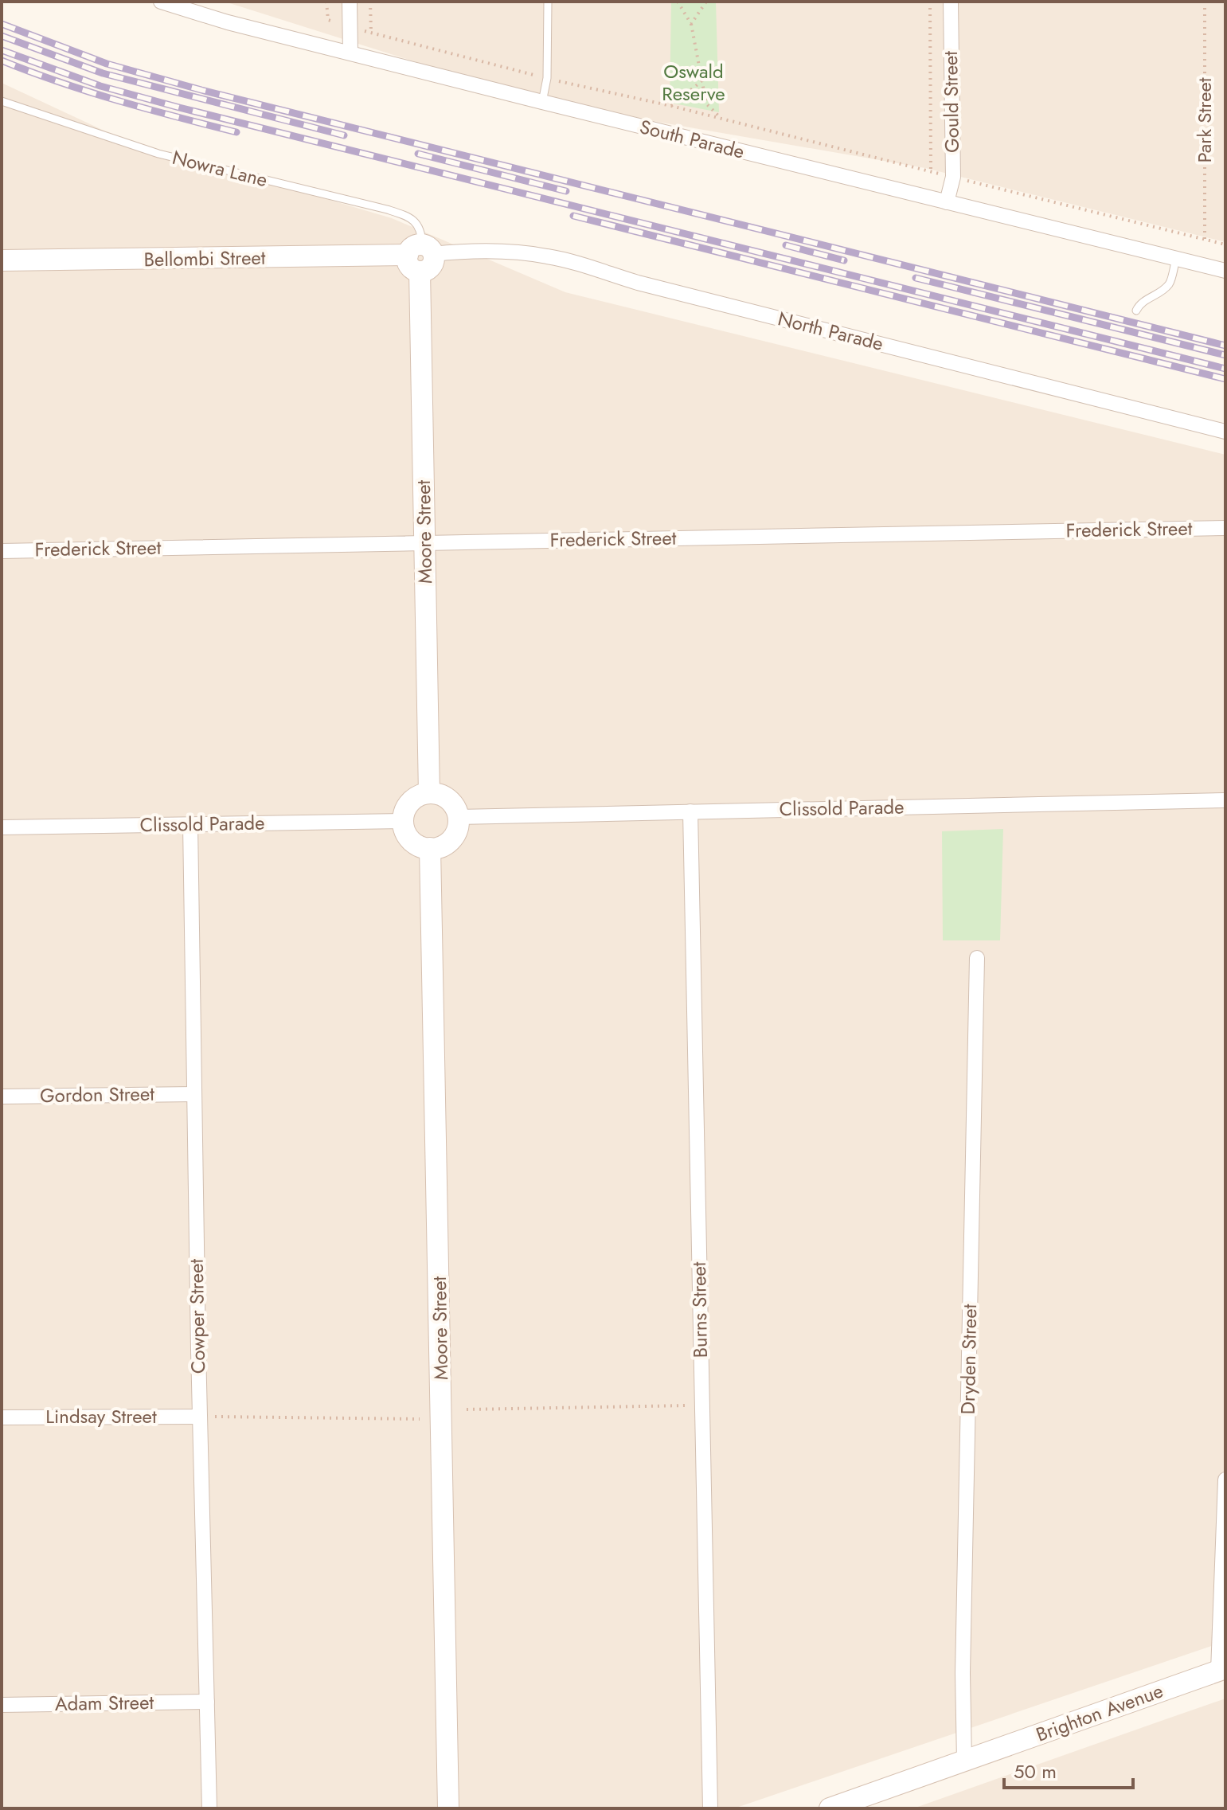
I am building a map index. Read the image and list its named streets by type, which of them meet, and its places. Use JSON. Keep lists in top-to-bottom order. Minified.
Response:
{"streets":{"street":["Gould Street","South Parade","Bellombi Street","North Parade","Frederick Street","Moore Street","Clissold Parade","Gordon Street","Burns Street","Cowper Street","Dryden Street","Lindsay Street","Adam Street","Brighton Avenue"],"lane":["Nowra Lane"],"path":["Park Street"]},"crossings":[["Gould Street","South Parade"],["Nowra Lane","Bellombi Street"],["Nowra Lane","North Parade"],["Nowra Lane","Moore Street"],["Bellombi Street","North Parade"],["Bellombi Street","Moore Street"],["North Parade","Moore Street"],["Frederick Street","Moore Street"],["Moore Street","Clissold Parade"],["Clissold Parade","Burns Street"],["Clissold Parade","Cowper Street"],["Gordon Street","Cowper Street"],["Cowper Street","Lindsay Street"],["Cowper Street","Adam Street"],["Dryden Street","Brighton Avenue"]],"parks":["Oswald Reserve"],"scale_bar":"50 m"}
